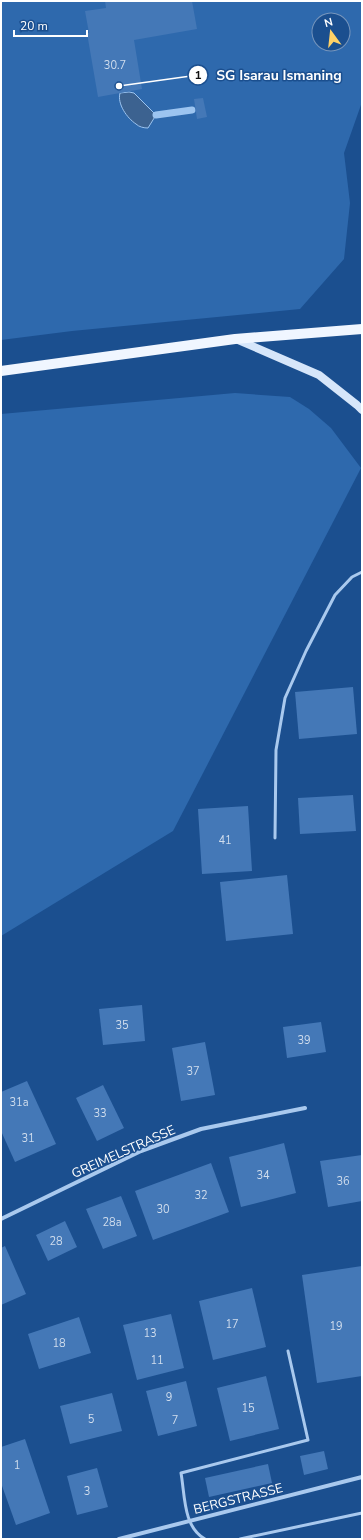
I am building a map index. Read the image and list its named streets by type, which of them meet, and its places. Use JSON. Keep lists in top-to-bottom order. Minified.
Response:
{"streets":{"street":["GREIMELSTRASSE","BERGSTRASSE"]},"places":["SG Isarau Ismaning"],"house_numbers":["30.7","41","35","39","37","31a","33","31","34","36","32","30","28a","28","17","19","13","18","11","9","15","5","7","1","3"],"scale_bar":"20 m","north":"top"}
